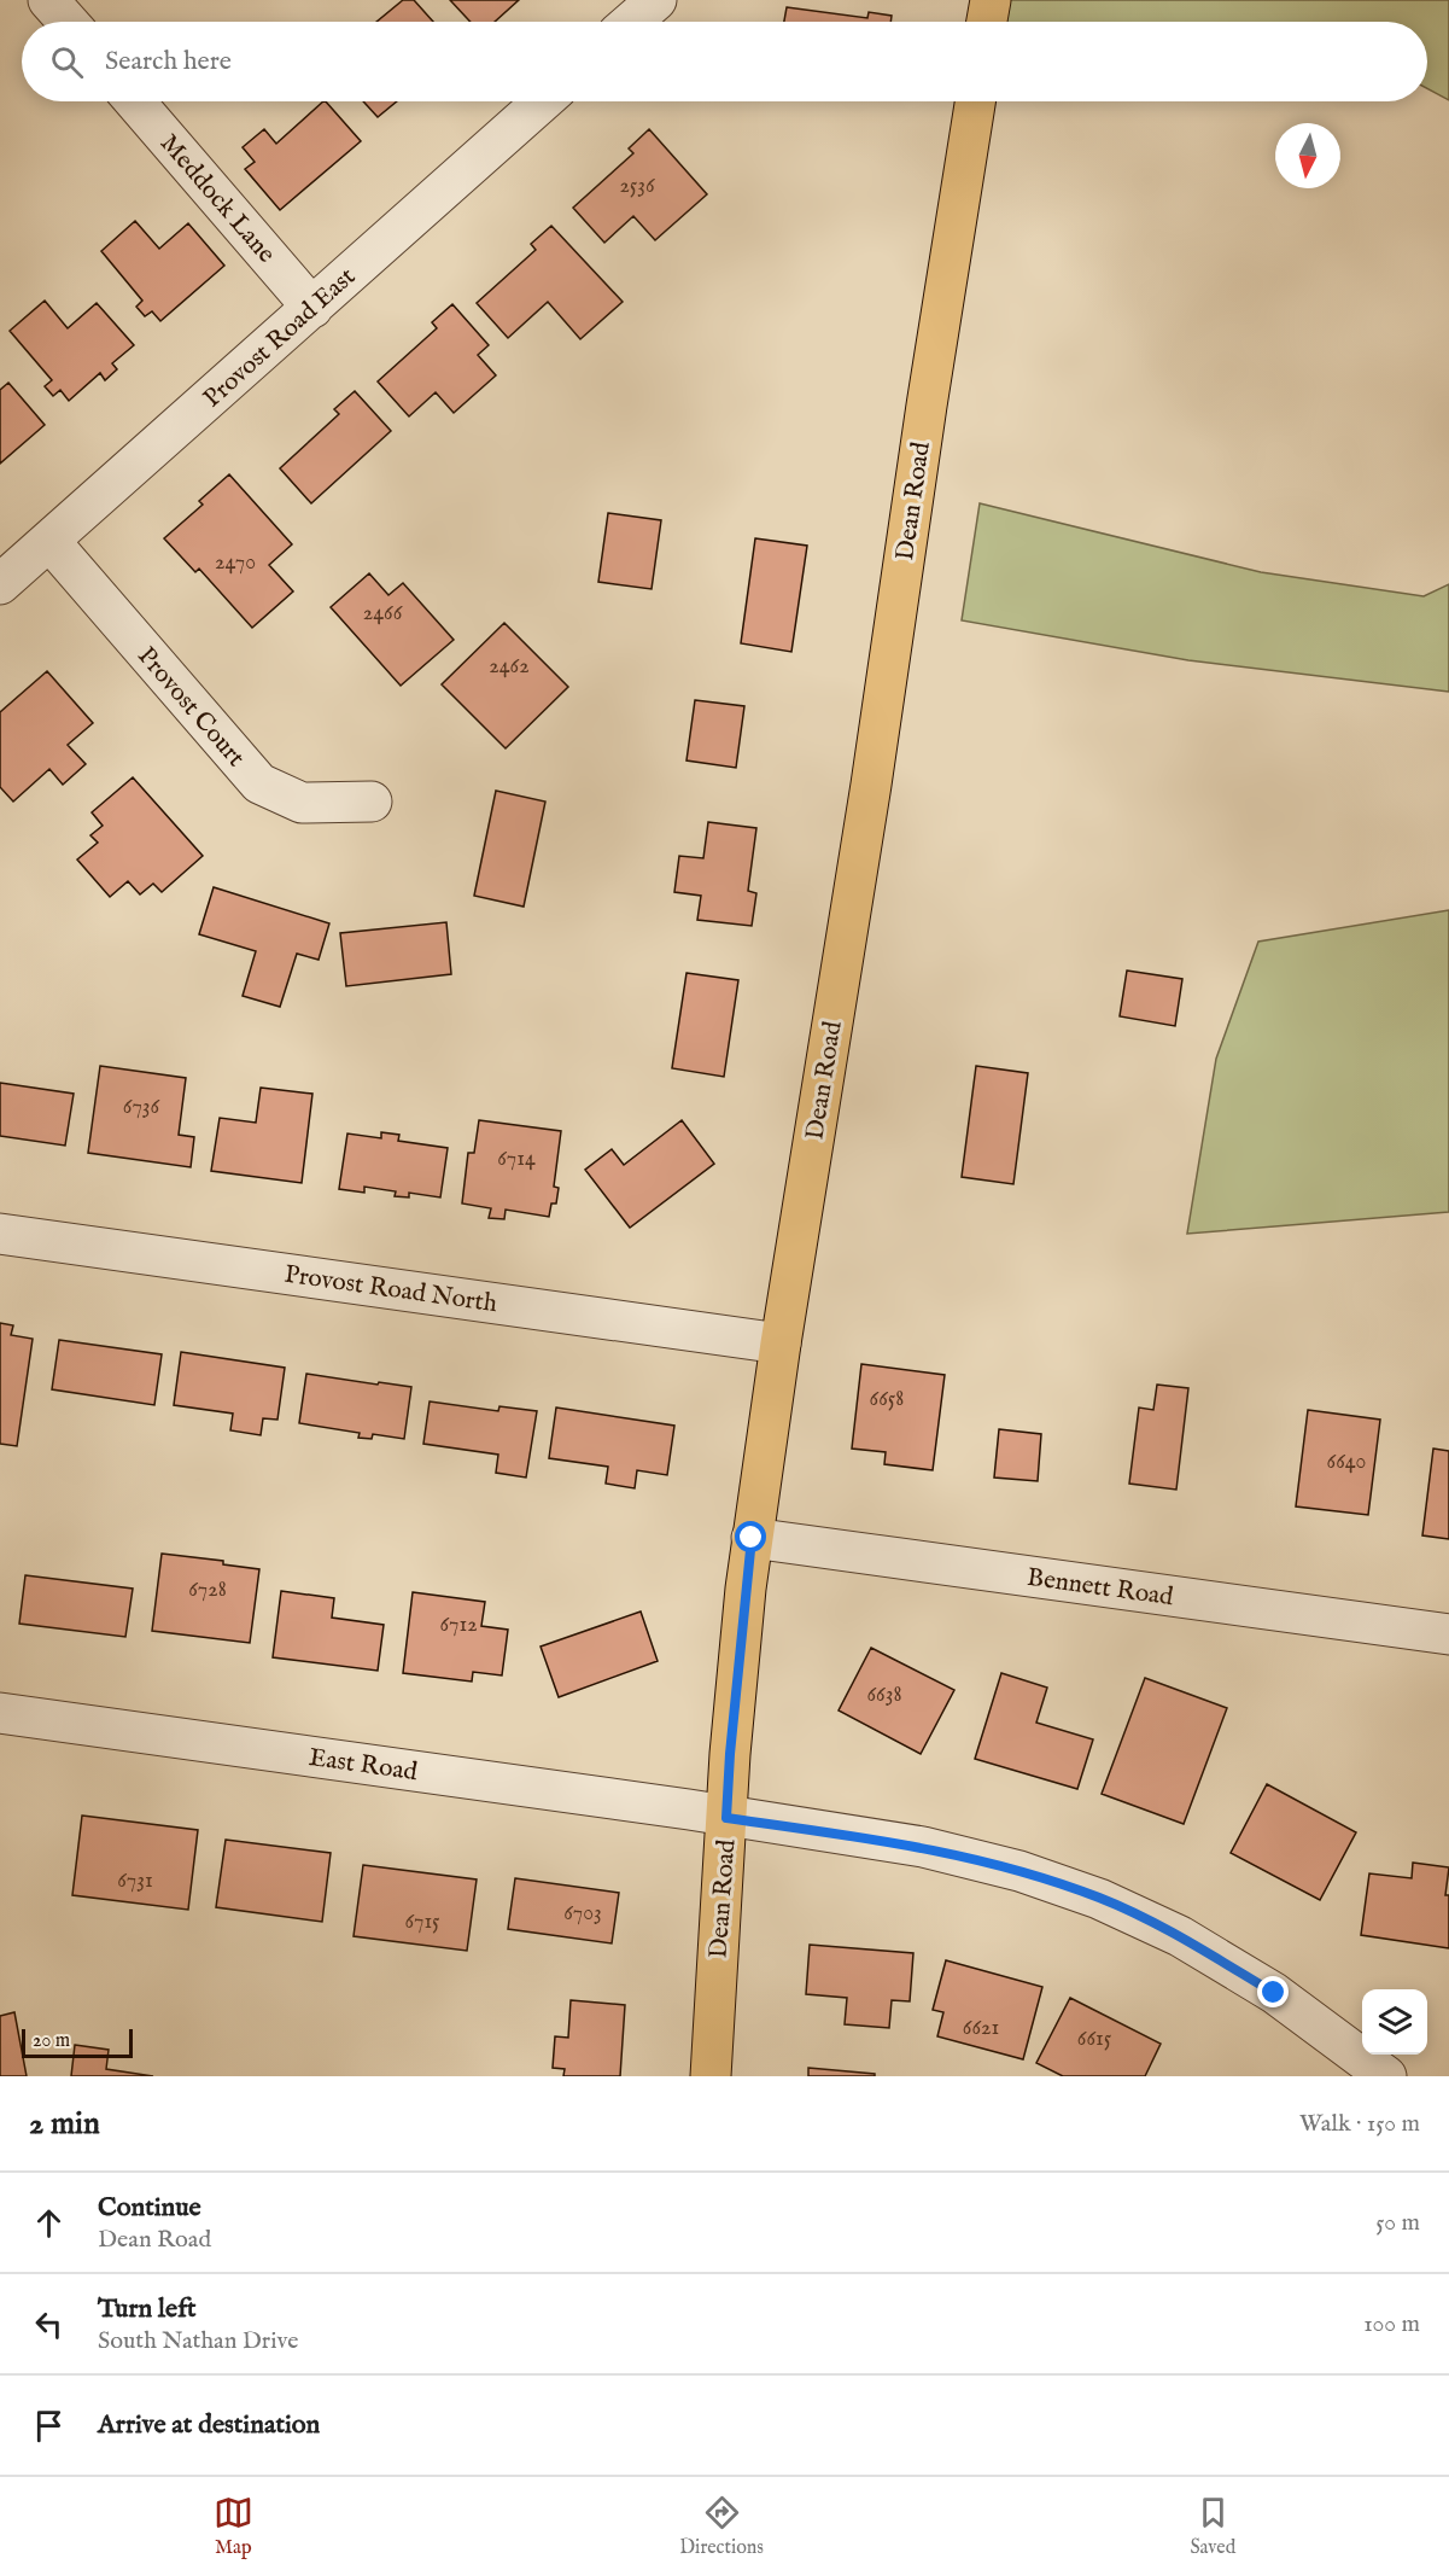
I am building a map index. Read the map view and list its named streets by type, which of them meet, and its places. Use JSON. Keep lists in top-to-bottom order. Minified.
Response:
{"streets":{"main road":["Dean Road"],"street":["Meddock Lane","Provost Road East","Provost Court","Provost Road North","Bennett Road","East Road"]},"crossings":[["Meddock Lane","Provost Road East"],["Provost Road East","Provost Court"],["Dean Road","Provost Road North"],["Dean Road","Bennett Road"],["Dean Road","East Road"]],"house_numbers":["2536","2470","2466","2462","6736","6714","6658","6640","6728","6712","6638","6731","6703","6715","6621","6615"],"scale_bar":"20 m","north":"bottom","page":{"search":"Search here","scale":"20 m","heading":["2 min","Walk · 150 m"],"list":[["Continue","Dean Road","50 m"],["Turn left","South Nathan Drive","100 m"],"Arrive at destination"],"nav":["Map","Directions","Saved"]}}
